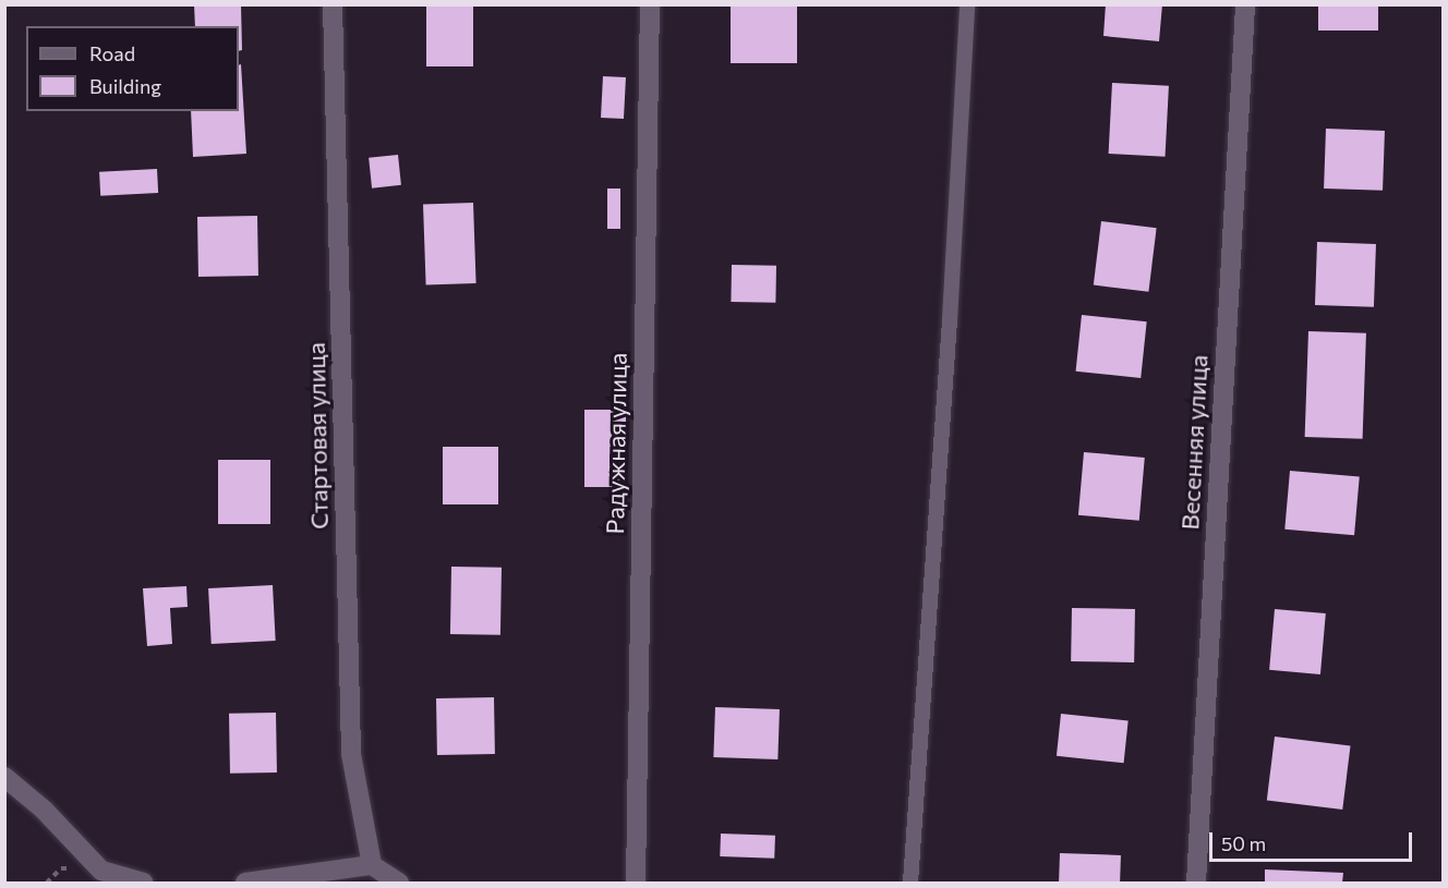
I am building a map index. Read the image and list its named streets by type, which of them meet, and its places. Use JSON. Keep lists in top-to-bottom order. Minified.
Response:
{"streets":{"street":["Стартовая улица","Весенняя улица","Радужная улица"]},"legend":["Road","Building"],"scale_bar":"50 m"}
